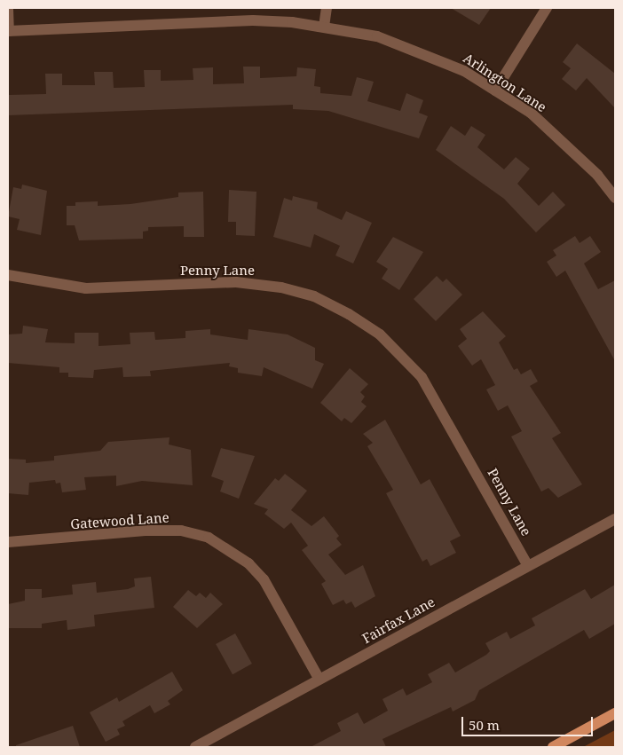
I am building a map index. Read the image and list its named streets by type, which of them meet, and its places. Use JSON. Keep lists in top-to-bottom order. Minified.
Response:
{"streets":{"street":["Arlington Lane","Penny Lane","Gatewood Lane","Fairfax Lane"]},"crossings":[["Penny Lane","Fairfax Lane"],["Gatewood Lane","Fairfax Lane"]],"scale_bar":"50 m"}
